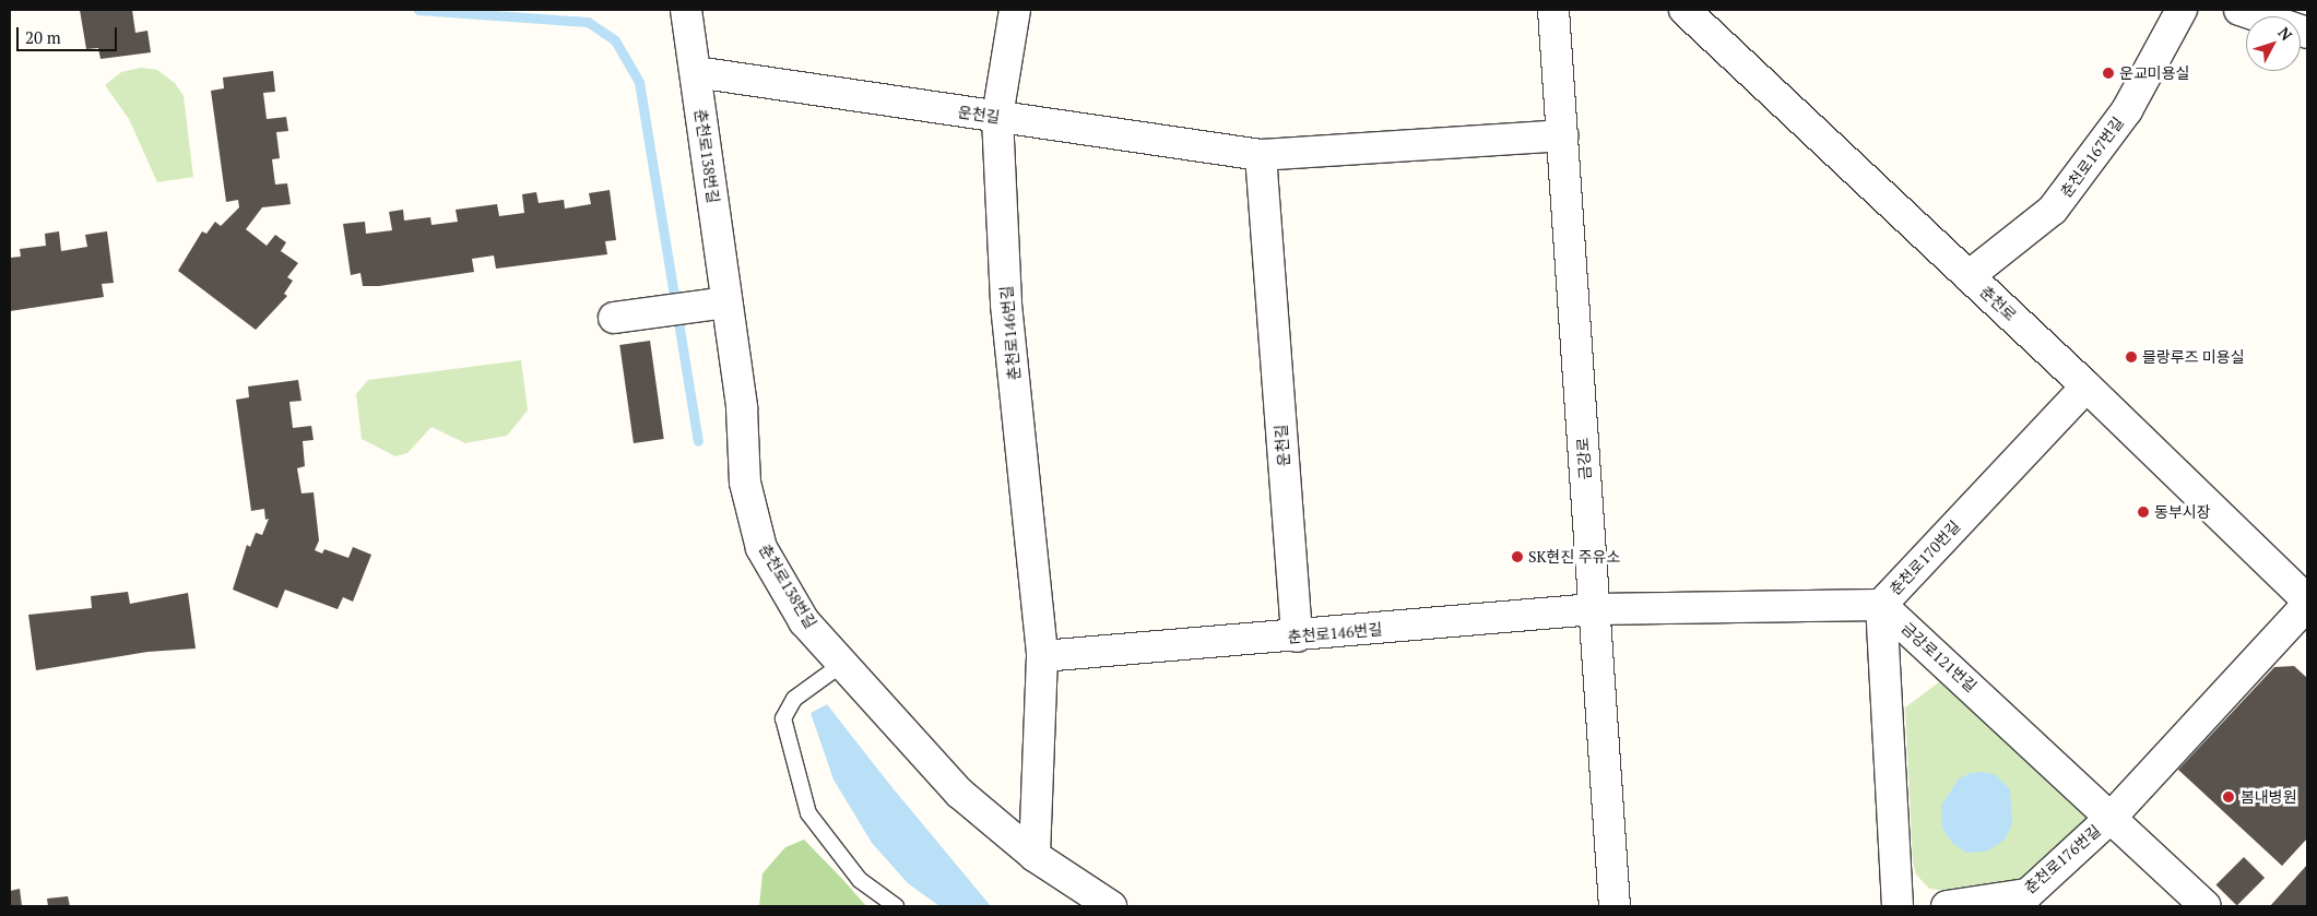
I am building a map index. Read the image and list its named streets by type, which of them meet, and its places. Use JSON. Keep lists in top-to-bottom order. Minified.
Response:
{"streets":{"street":["운천길","춘천로138번길","춘천로167번길","춘천로","춘천로146번길","금강로","춘천로170번길","금강로121번길","춘천로176번길"]},"crossings":[["운천길","춘천로138번길"],["운천길","춘천로146번길"],["운천길","금강로"],["춘천로138번길","춘천로146번길"],["춘천로167번길","춘천로"],["춘천로","춘천로170번길"],["춘천로146번길","금강로"],["춘천로170번길","금강로121번길"],["금강로121번길","춘천로176번길"]],"places":["운교미용실","믈랑루즈 미용실","동부시장","SK현진 주유소","봄내병원"],"scale_bar":"20 m","north":"top right"}
